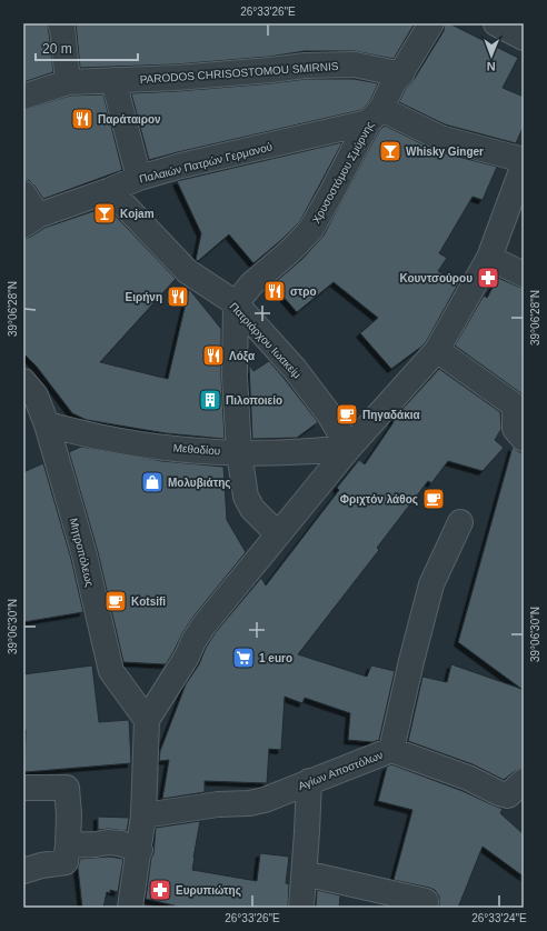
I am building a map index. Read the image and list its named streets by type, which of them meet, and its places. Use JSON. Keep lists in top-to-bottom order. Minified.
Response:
{"streets":{"street":["PARODOS CHRISOSTOMOU SMIRNIS","Παλαιών Πατρών Γερμανού","Χρυσοστόμου Σμύρνης","Πατριάρχου Ιωακείμ","Μεθοδίου","Μητροπόλεως","Αγίων Αποστόλων"]},"crossings":[["PARODOS CHRISOSTOMOU SMIRNIS","Χρυσοστόμου Σμύρνης"],["Παλαιών Πατρών Γερμανού","Χρυσοστόμου Σμύρνης"],["Παλαιών Πατρών Γερμανού","Πατριάρχου Ιωακείμ"],["Χρυσοστόμου Σμύρνης","Πατριάρχου Ιωακείμ"],["Πατριάρχου Ιωακείμ","Μεθοδίου"],["Μεθοδίου","Μητροπόλεως"]],"places":{"restaurant":["Παράταιρον","στρο","Ειρήνη","Λόξα"],"bar":["Whisky Ginger","Kojam"],"pharmacy":["Κουντσούρου","Ευρυπιώτης"],"building":["Πιλοποιείο"],"cafe":["Πηγαδάκια","Φριχτόν λάθος","Kotsifi"],"shop":["Μολυβιάτης"],"supermarket":["1 euro"]},"scale_bar":"20 m","north":"bottom","coordinates":["26°33'26\"E","39°06'28\"N","39°06'30\"N","26°33'24\"E"]}
